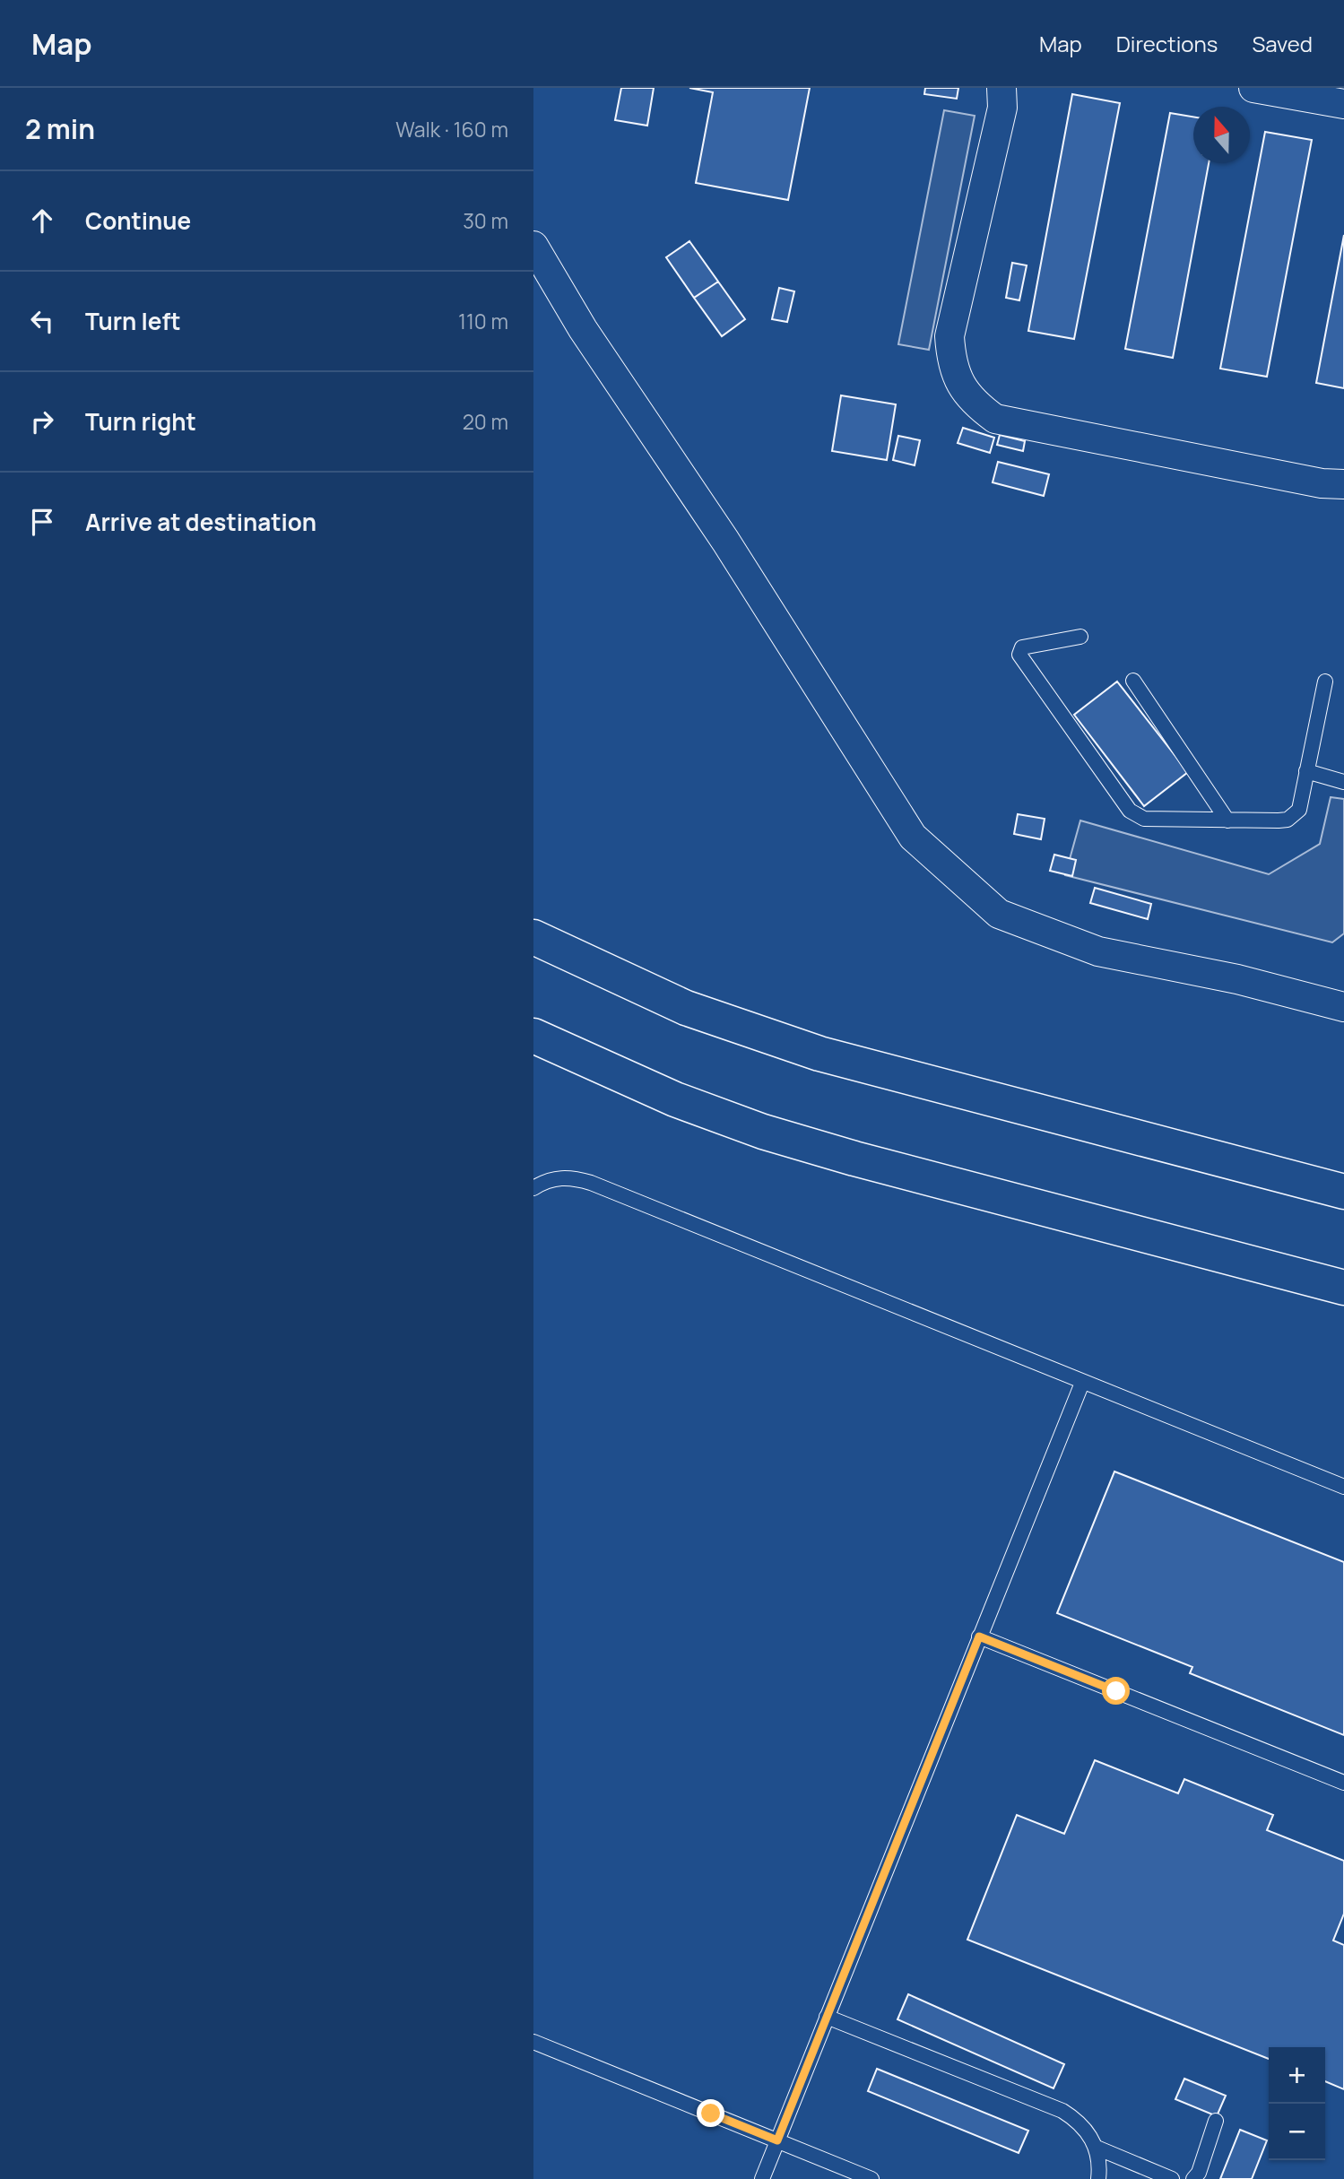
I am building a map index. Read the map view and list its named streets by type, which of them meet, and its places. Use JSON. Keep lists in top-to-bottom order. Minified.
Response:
{"north":"top","page":{"header":"Map","nav":["Map","Directions","Saved"],"heading":["2 min","Walk · 160 m"],"list":[["Continue","30 m"],["Turn left","110 m"],["Turn right","20 m"],"Arrive at destination"],"map_buttons":["+","−"]}}
